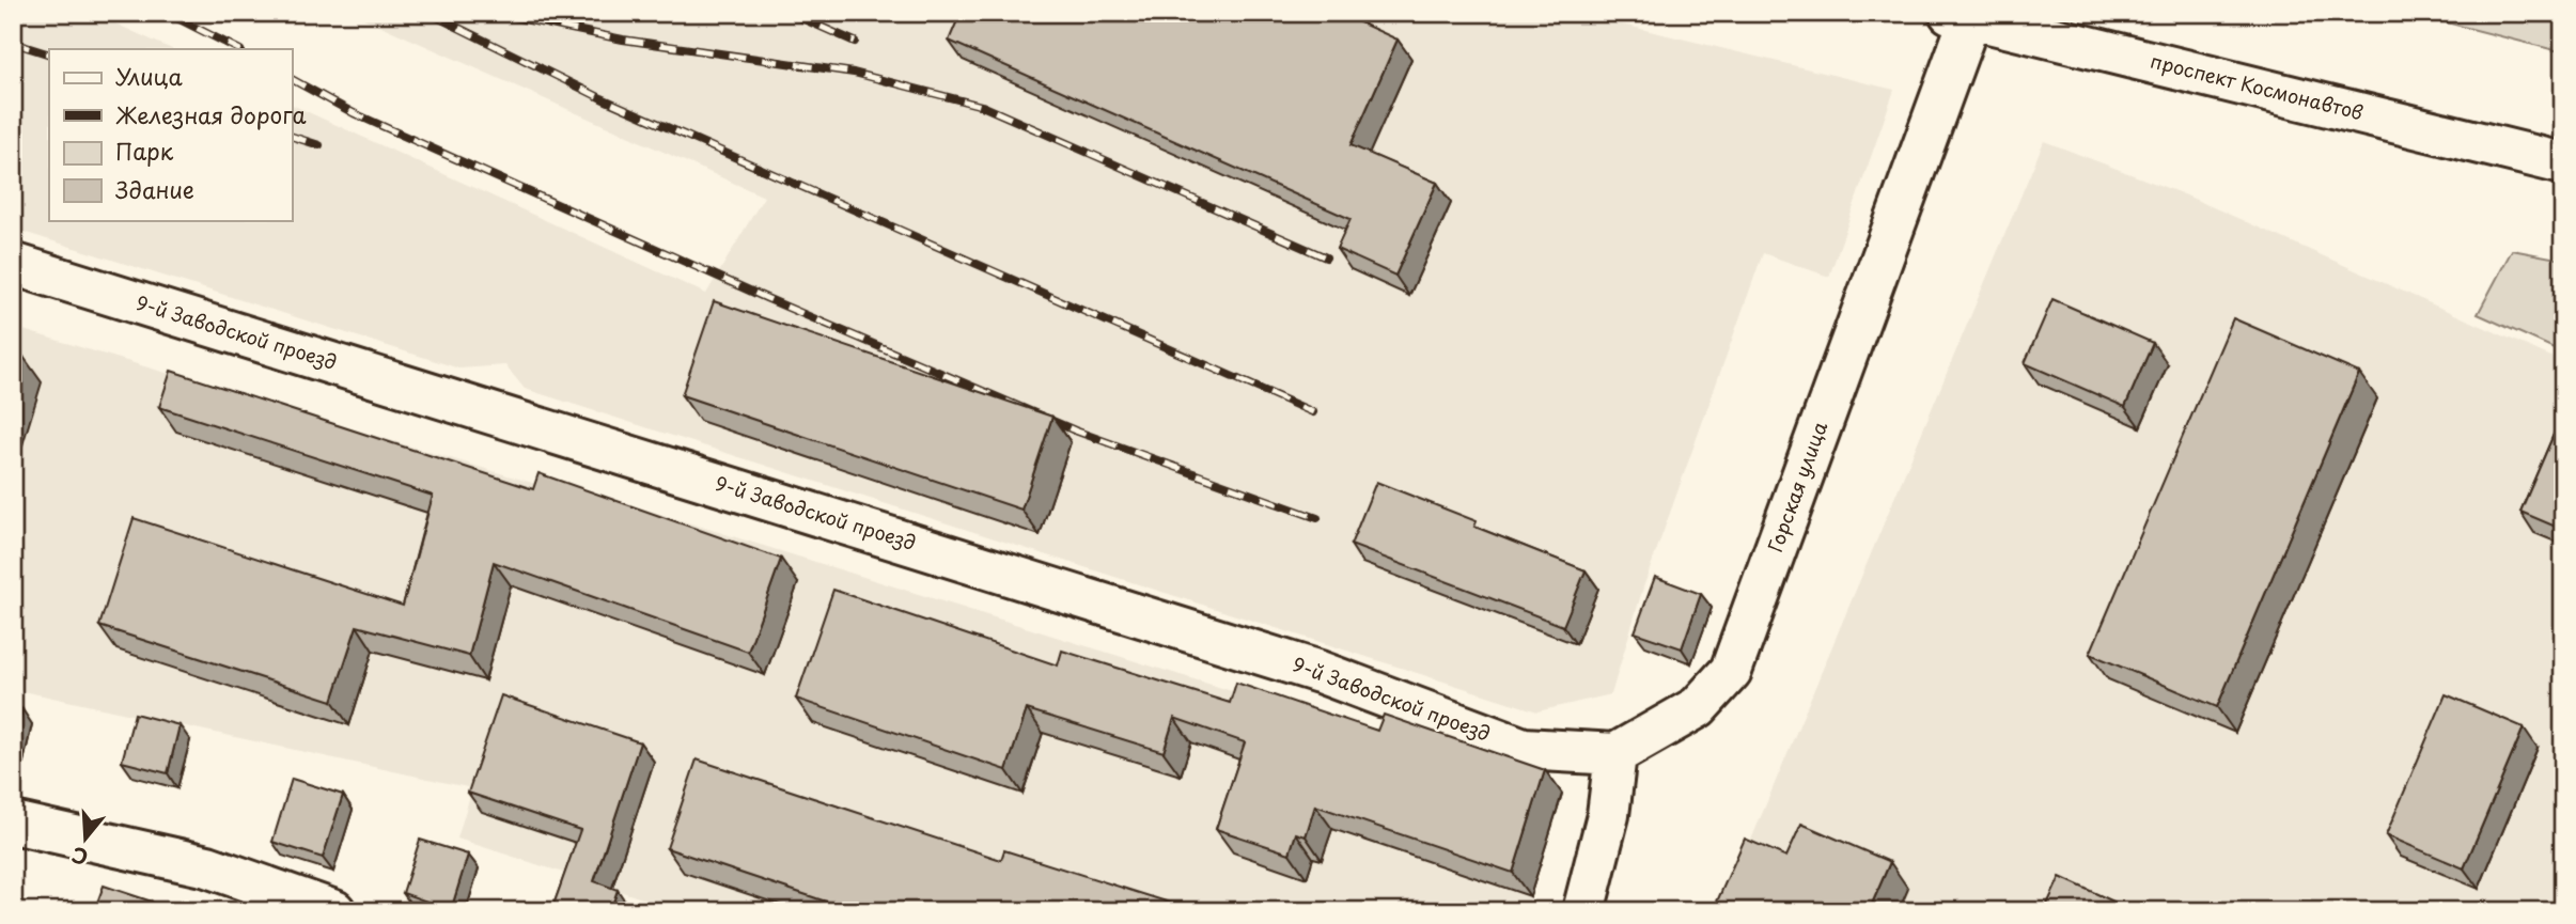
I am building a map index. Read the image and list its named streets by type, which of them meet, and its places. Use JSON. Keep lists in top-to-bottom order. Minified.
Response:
{"streets":{"street":["проспект Космонавтов","9-й Заводской проезд","Горская улица"]},"crossings":[["проспект Космонавтов","Горская улица"],["9-й Заводской проезд","Горская улица"]],"legend":["Улица","Железная дорога","Парк","Здание"],"north":"bottom"}
